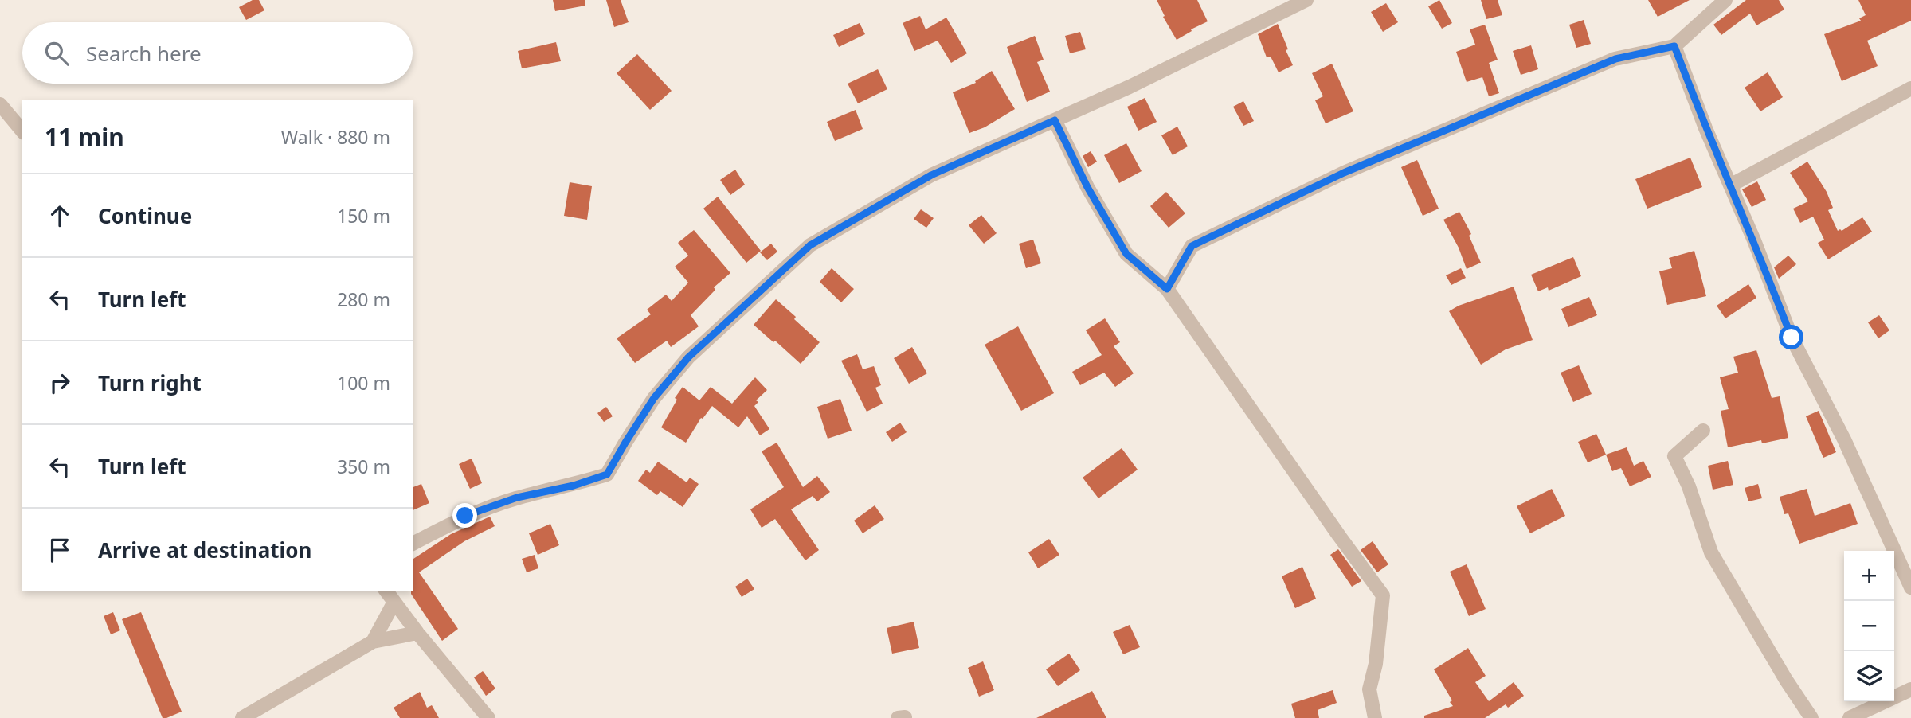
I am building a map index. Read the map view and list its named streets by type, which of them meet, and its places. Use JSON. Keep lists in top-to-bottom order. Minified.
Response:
{"page":{"search":"Search here","heading":["11 min","Walk · 880 m"],"list":[["Continue","150 m"],["Turn left","280 m"],["Turn right","100 m"],["Turn left","350 m"],"Arrive at destination"],"map_buttons":["+","−"]}}
